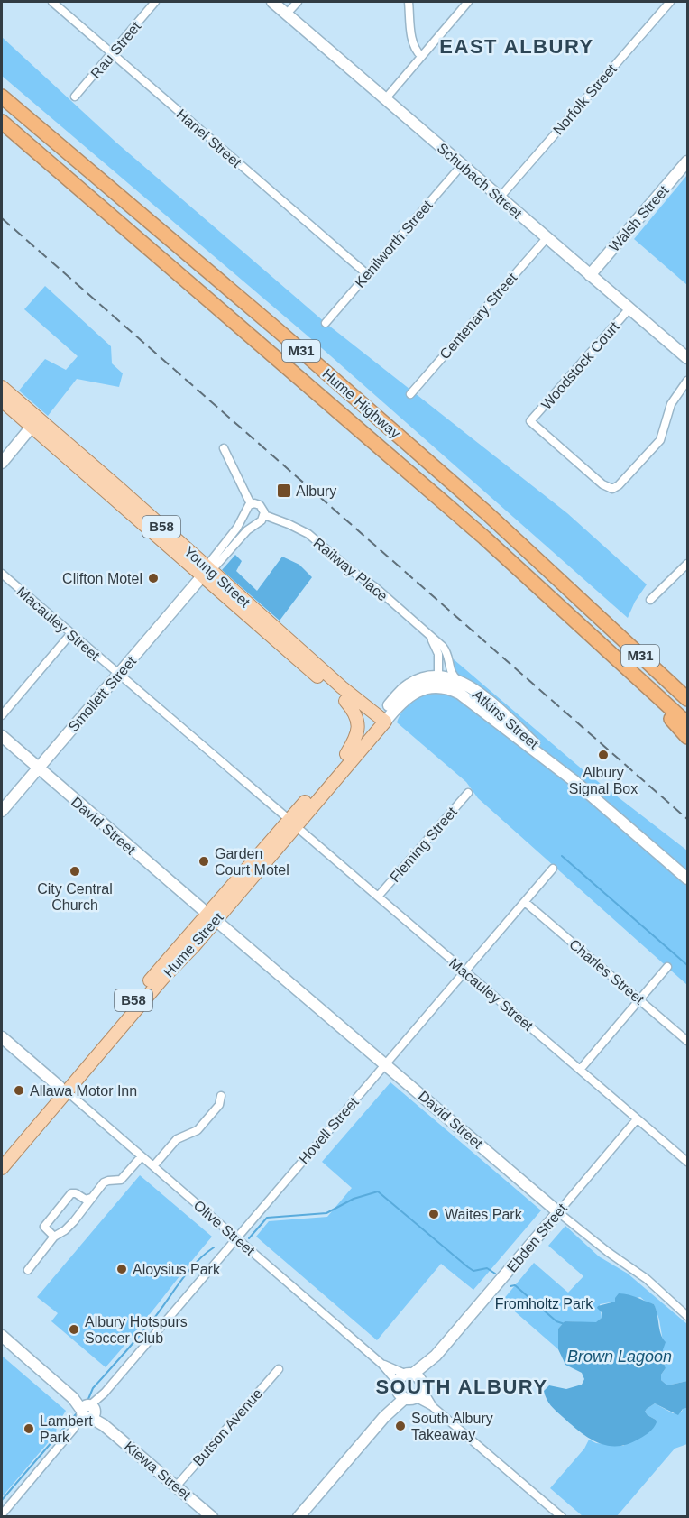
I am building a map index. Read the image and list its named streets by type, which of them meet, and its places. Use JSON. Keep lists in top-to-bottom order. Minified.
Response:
{"streets":{"highway":["M31","Hume Highway"],"main road":["B58","Young Street","Hume Street"],"street":["Rau Street","Norfolk Street","Hanel Street","Schubach Street","Walsh Street","Kenilworth Street","Centenary Street","Woodstock Court","Railway Place","Macauley Street","Smollett Street","Atkins Street","David Street","Fleming Street","Charles Street","Hovell Street","Olive Street","Ebden Street","Butson Avenue","Kiewa Street"]},"crossings":[["Rau Street","Hanel Street"],["Norfolk Street","Schubach Street"],["Hanel Street","Kenilworth Street"],["Schubach Street","Walsh Street"],["Schubach Street","Kenilworth Street"],["Schubach Street","Centenary Street"],["Schubach Street","Woodstock Court"],["B58","Young Street"],["B58","Hume Street"],["Railway Place","Atkins Street"],["Young Street","Smollett Street"],["Young Street","Atkins Street"],["Young Street","Hume Street"],["Macauley Street","Smollett Street"],["Macauley Street","Fleming Street"],["Macauley Street","Hume Street"],["Macauley Street","Hovell Street"],["Macauley Street","Ebden Street"],["Smollett Street","David Street"],["Atkins Street","Hume Street"],["David Street","Hume Street"],["David Street","Hovell Street"],["David Street","Ebden Street"],["Hume Street","Olive Street"],["Charles Street","Hovell Street"],["Hovell Street","Olive Street"],["Hovell Street","Kiewa Street"],["Olive Street","Ebden Street"],["Butson Avenue","Kiewa Street"]],"districts":["EAST ALBURY","SOUTH ALBURY"],"water":["Brown Lagoon"],"parks":["Fromholtz Park"],"places":{"transit":["Albury"],"other":["Clifton Motel","Albury Signal Box","Garden Court Motel","City Central Church","Allawa Motor Inn","Waites Park","Aloysius Park","Albury Hotspurs Soccer Club","South Albury Takeaway","Lambert Park"]}}
